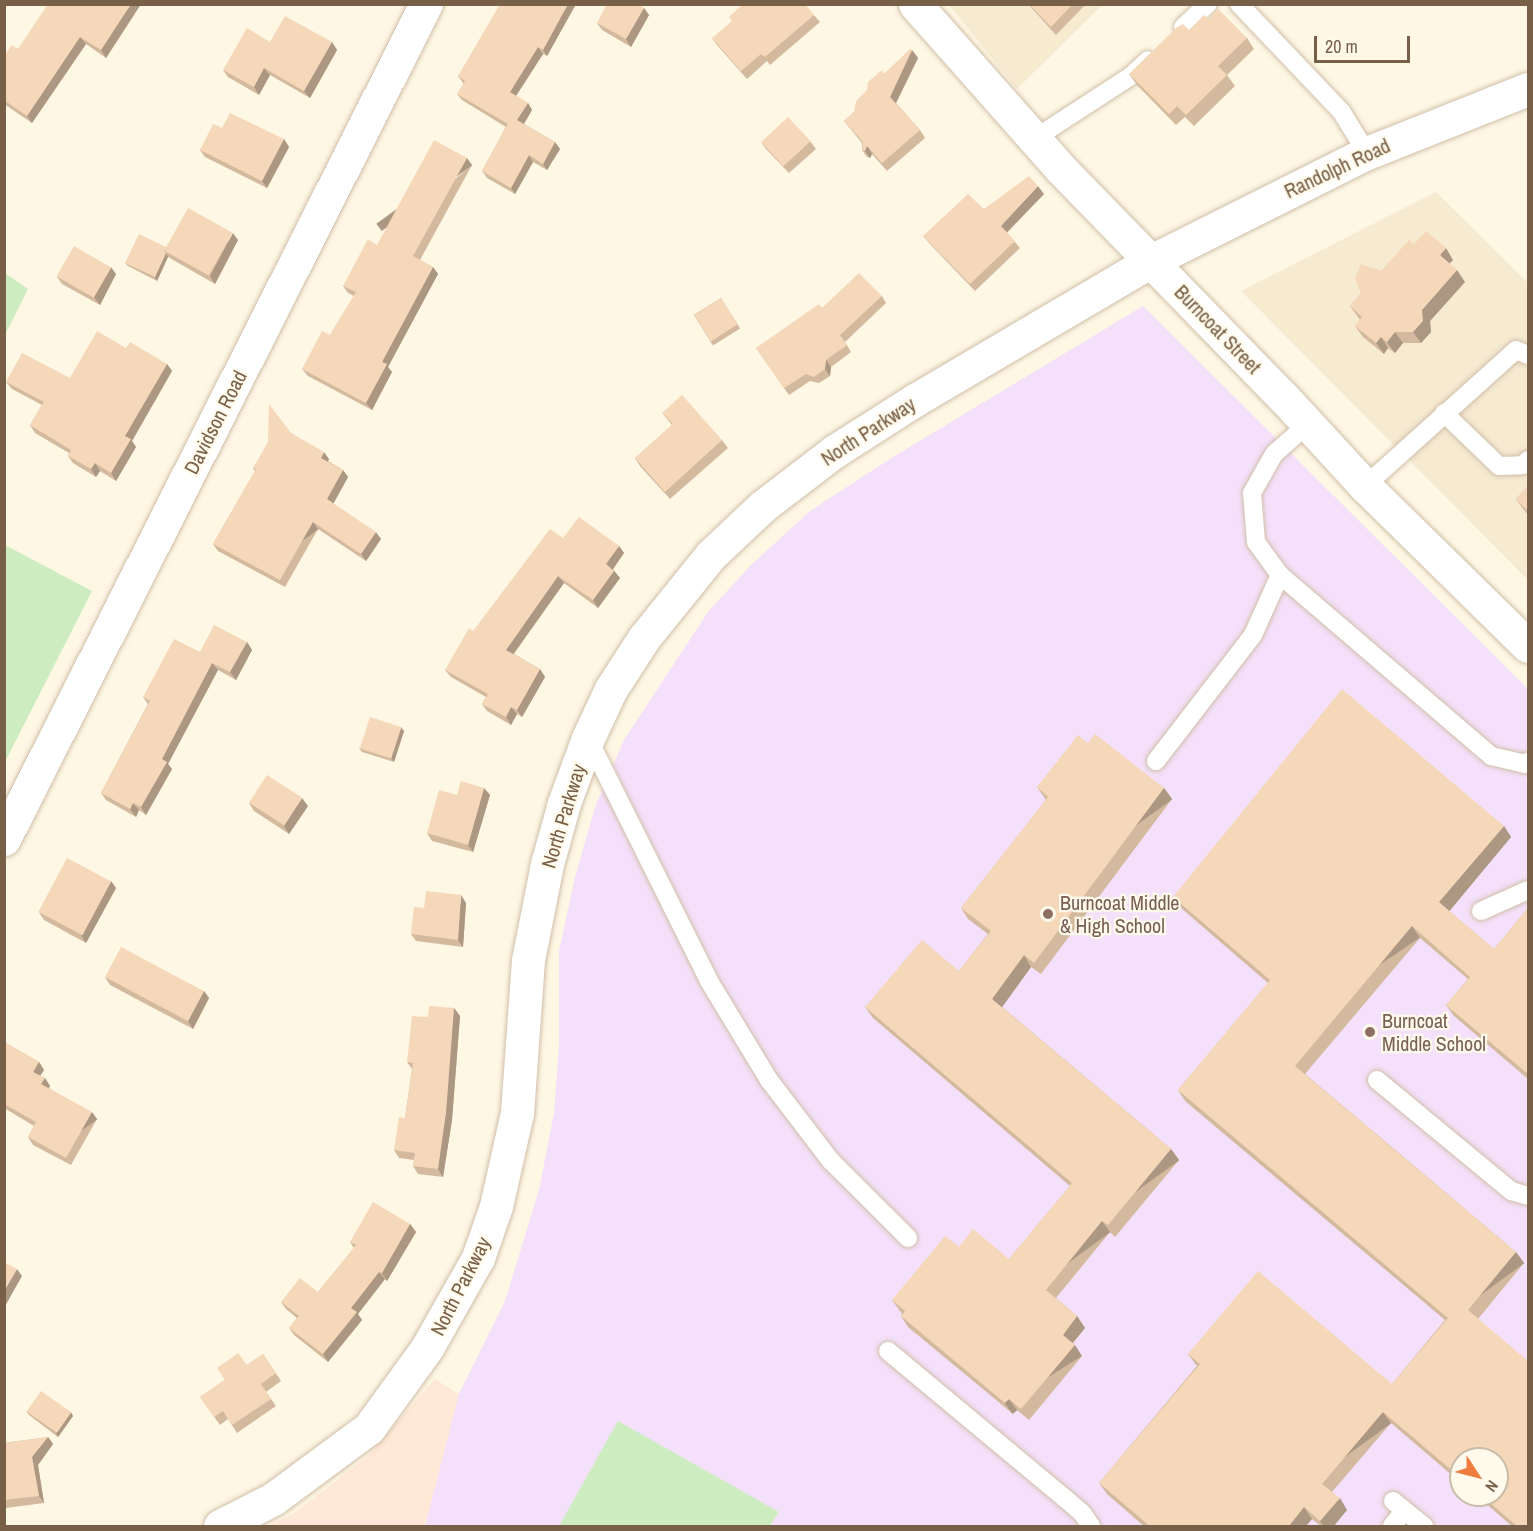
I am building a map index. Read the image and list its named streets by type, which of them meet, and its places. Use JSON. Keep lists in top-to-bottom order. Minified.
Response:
{"streets":{"street":["Randolph Road","Burncoat Street","Davidson Road","North Parkway"]},"crossings":[["Randolph Road","Burncoat Street"],["Randolph Road","North Parkway"],["Burncoat Street","North Parkway"]],"places":["Burncoat Middle & High School","Burncoat Middle School"],"scale_bar":"20 m","north":"bottom right"}
